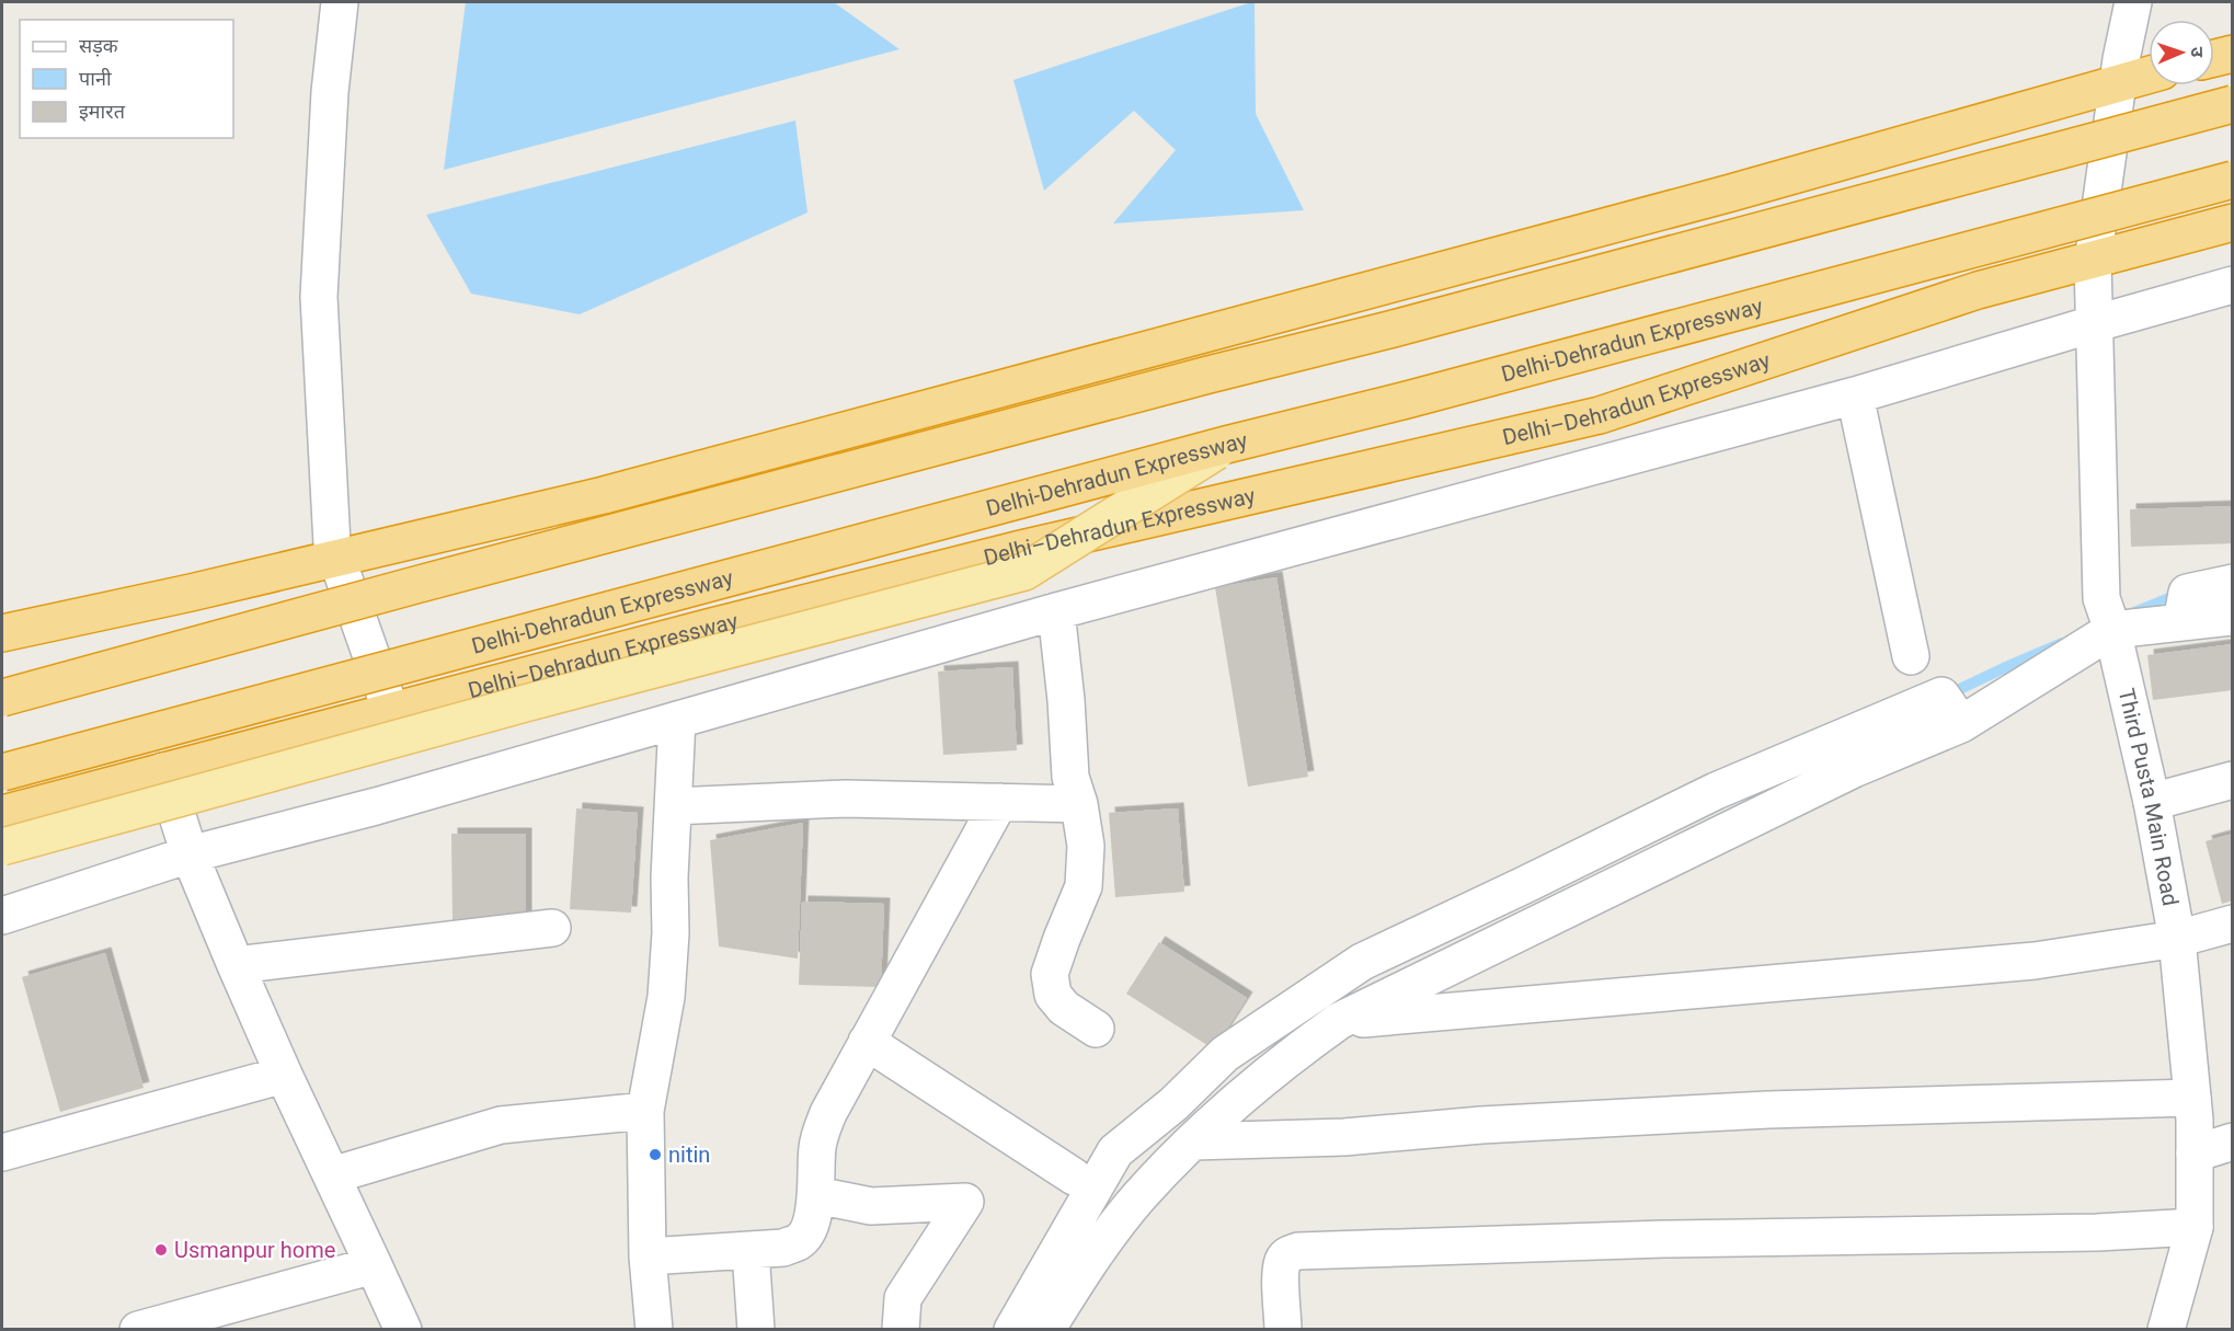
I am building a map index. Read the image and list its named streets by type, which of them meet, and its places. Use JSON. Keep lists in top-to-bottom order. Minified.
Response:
{"streets":{"highway":["Delhi-Dehradun Expressway","Delhi–Dehradun Expressway"],"street":["Third Pusta Main Road"]},"crossings":[["Delhi–Dehradun Expressway","Third Pusta Main Road"]],"places":["nitin","Usmanpur home"],"legend":["सड़क","पानी","इमारत"],"north":"right"}
